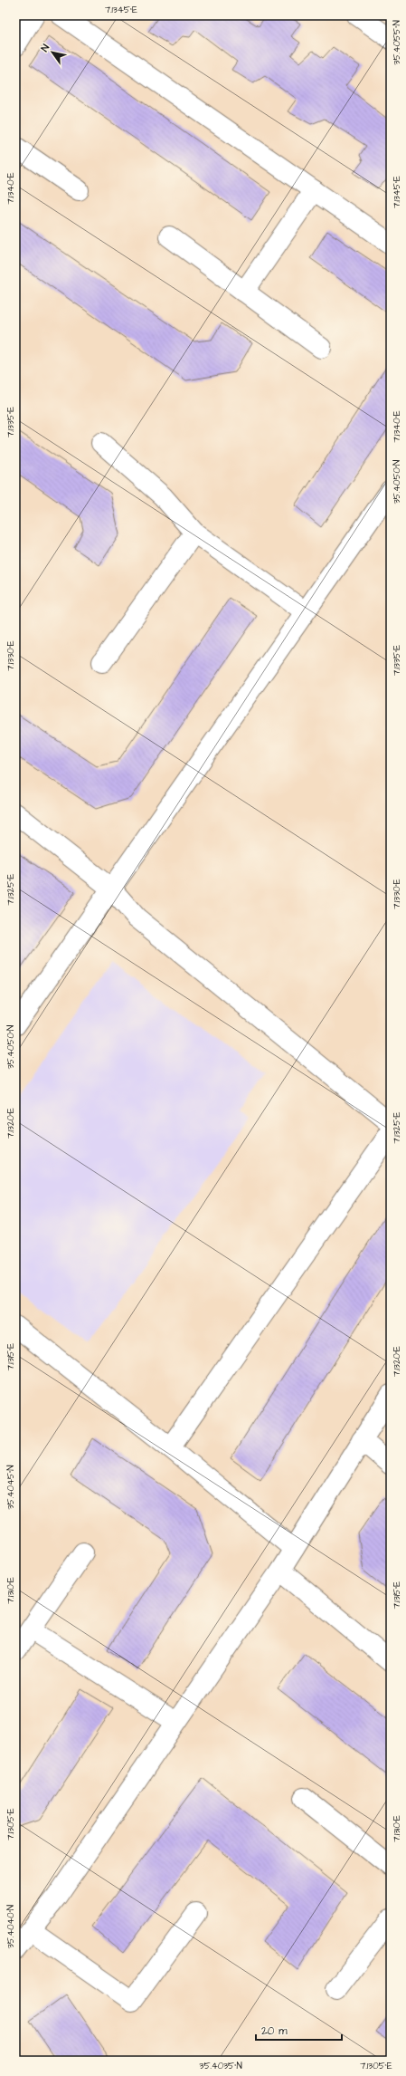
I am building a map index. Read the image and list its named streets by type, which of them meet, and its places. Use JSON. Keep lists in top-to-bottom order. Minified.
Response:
{"scale_bar":"20 m","north":"top left","coordinates":["7.1345°E","35.4055°N","7.1340°E","7.1335°E","35.4050°N","7.1330°E","7.1325°E","7.1320°E","7.1315°E","35.4045°N","7.1310°E","7.1305°E","35.4040°N","35.4035°N"]}
